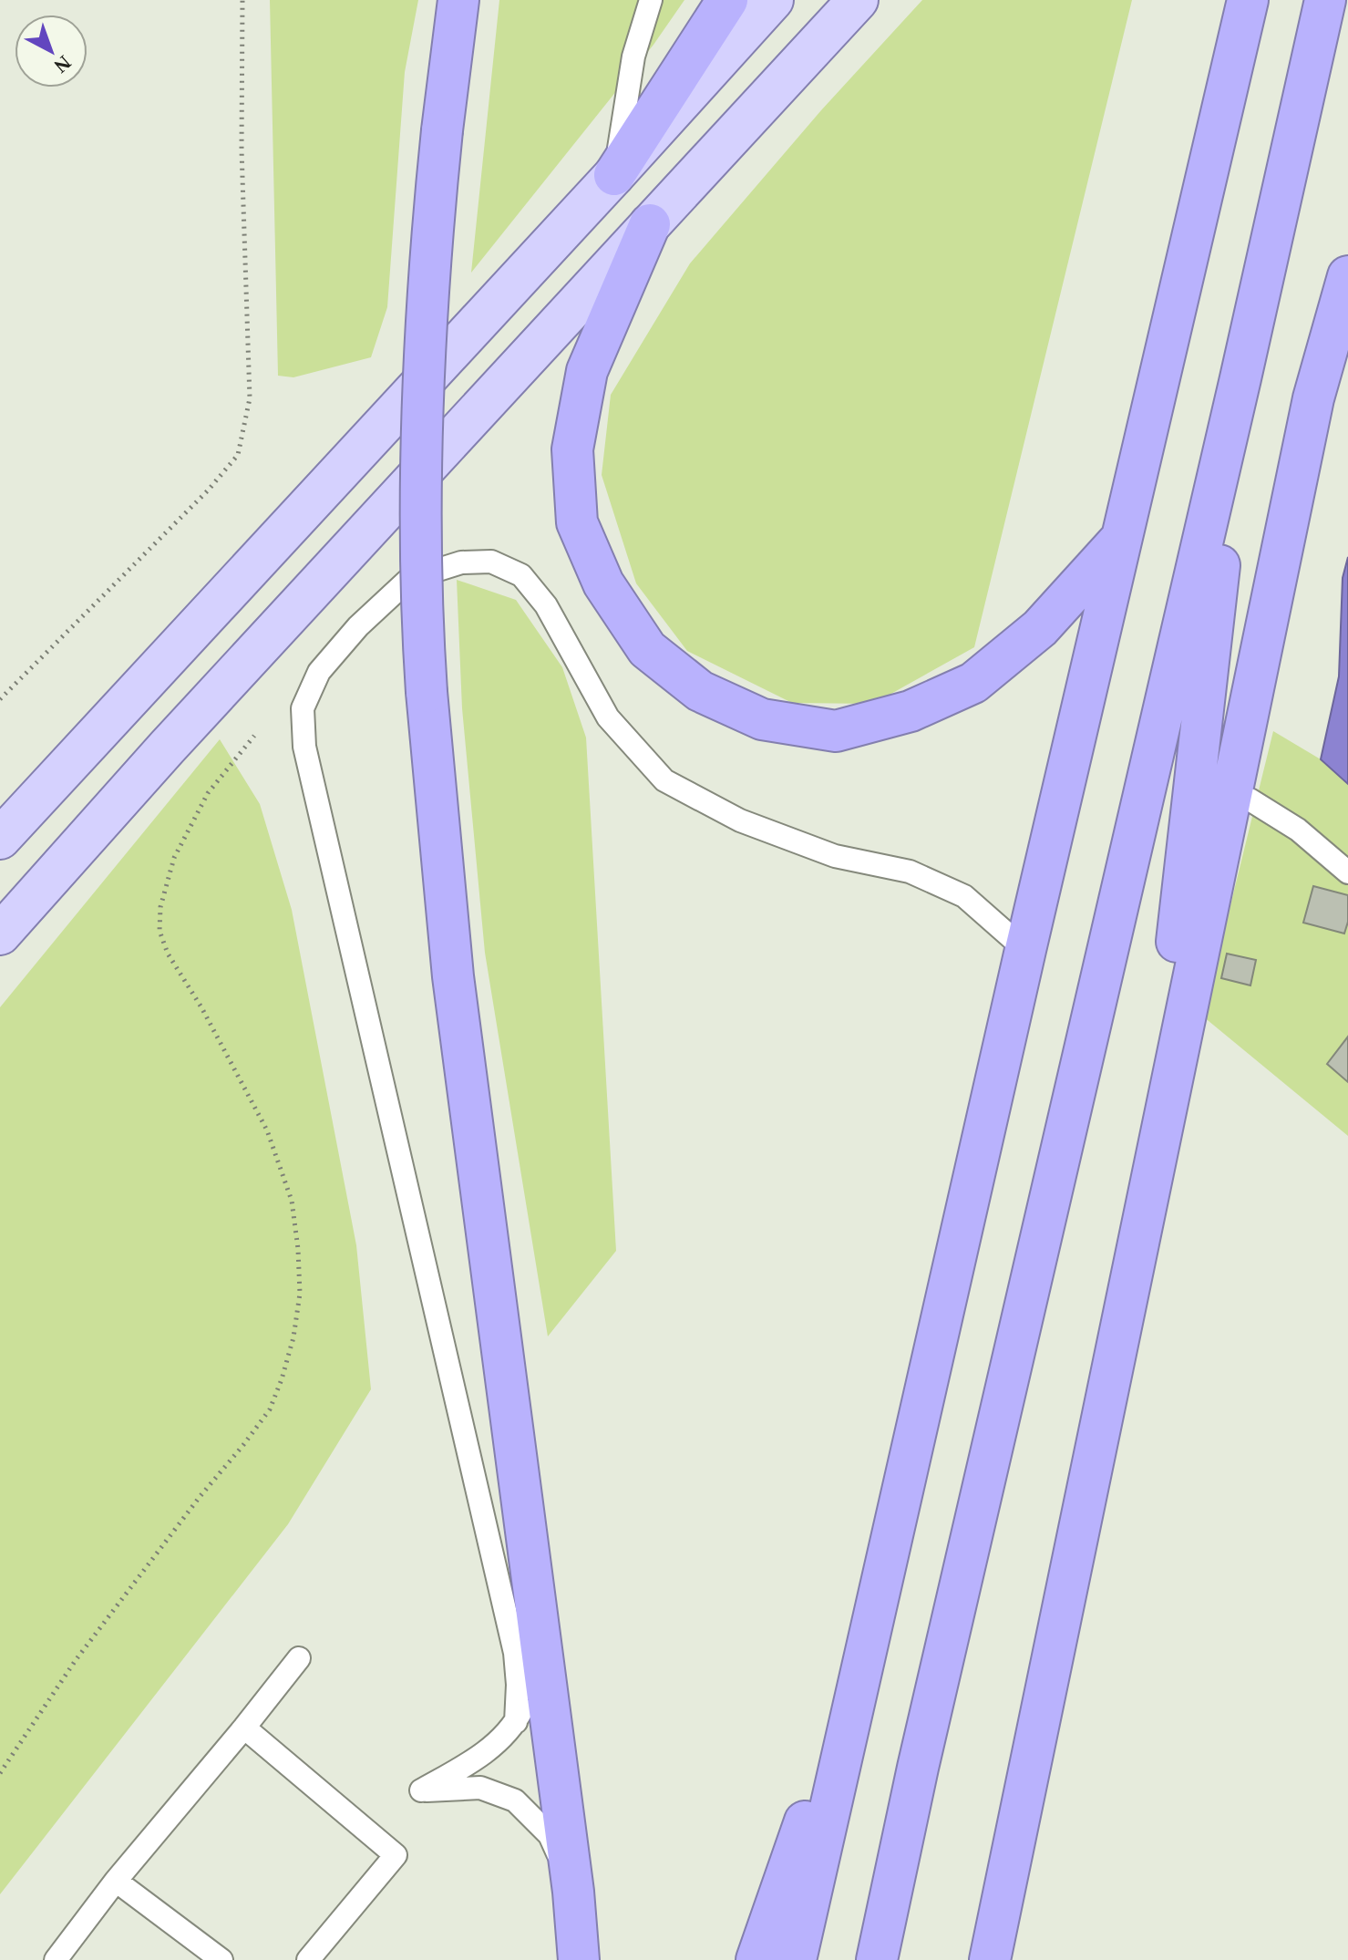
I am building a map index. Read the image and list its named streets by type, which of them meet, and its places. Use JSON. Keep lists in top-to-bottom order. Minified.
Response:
{"north":"bottom right"}
